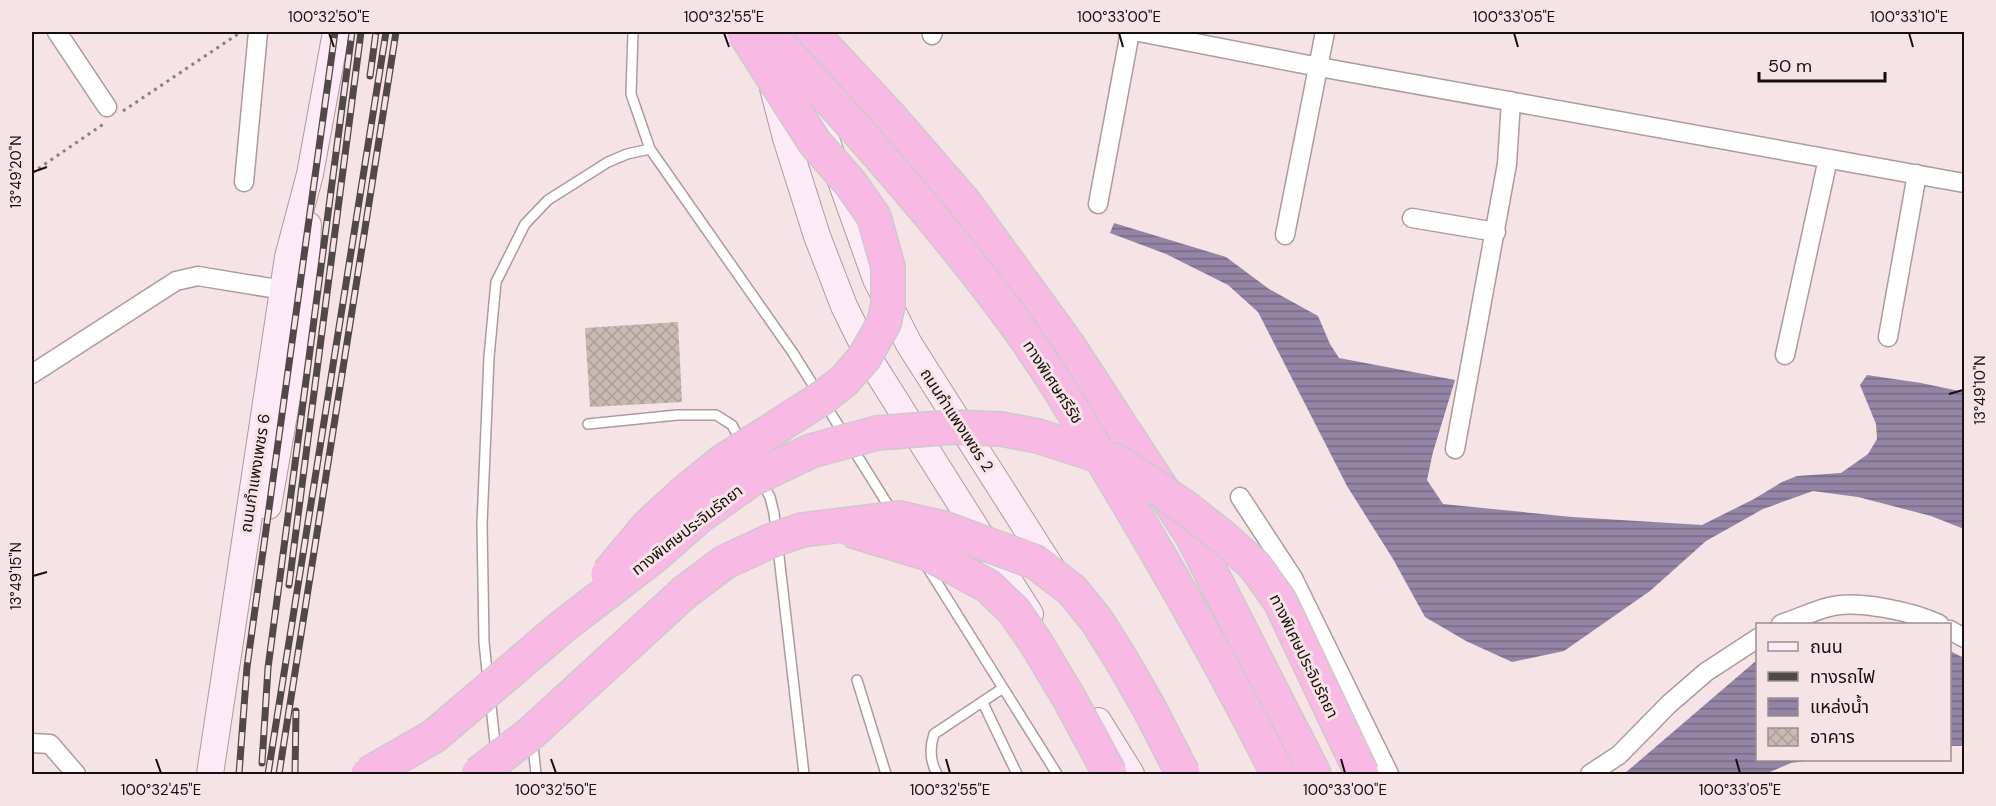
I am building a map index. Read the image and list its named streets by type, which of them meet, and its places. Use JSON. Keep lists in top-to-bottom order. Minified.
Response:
{"streets":{"highway":["ทางพิเศษศรีรัช","ทางพิเศษประจิมรัถยา"],"main road":["ถนนกำแพงเพชร 2","ถนนกำแพงเพชร 6"]},"legend":["ถนน","ทางรถไฟ","แหล่งน้ำ","อาคาร"],"scale_bar":"50 m","coordinates":["100°32'50\"E","100°32'55\"E","100°33'00\"E","100°33'05\"E","100°33'10\"E","13°49'20\"N","13°49'10\"N","13°49'15\"N","100°32'45\"E"]}
